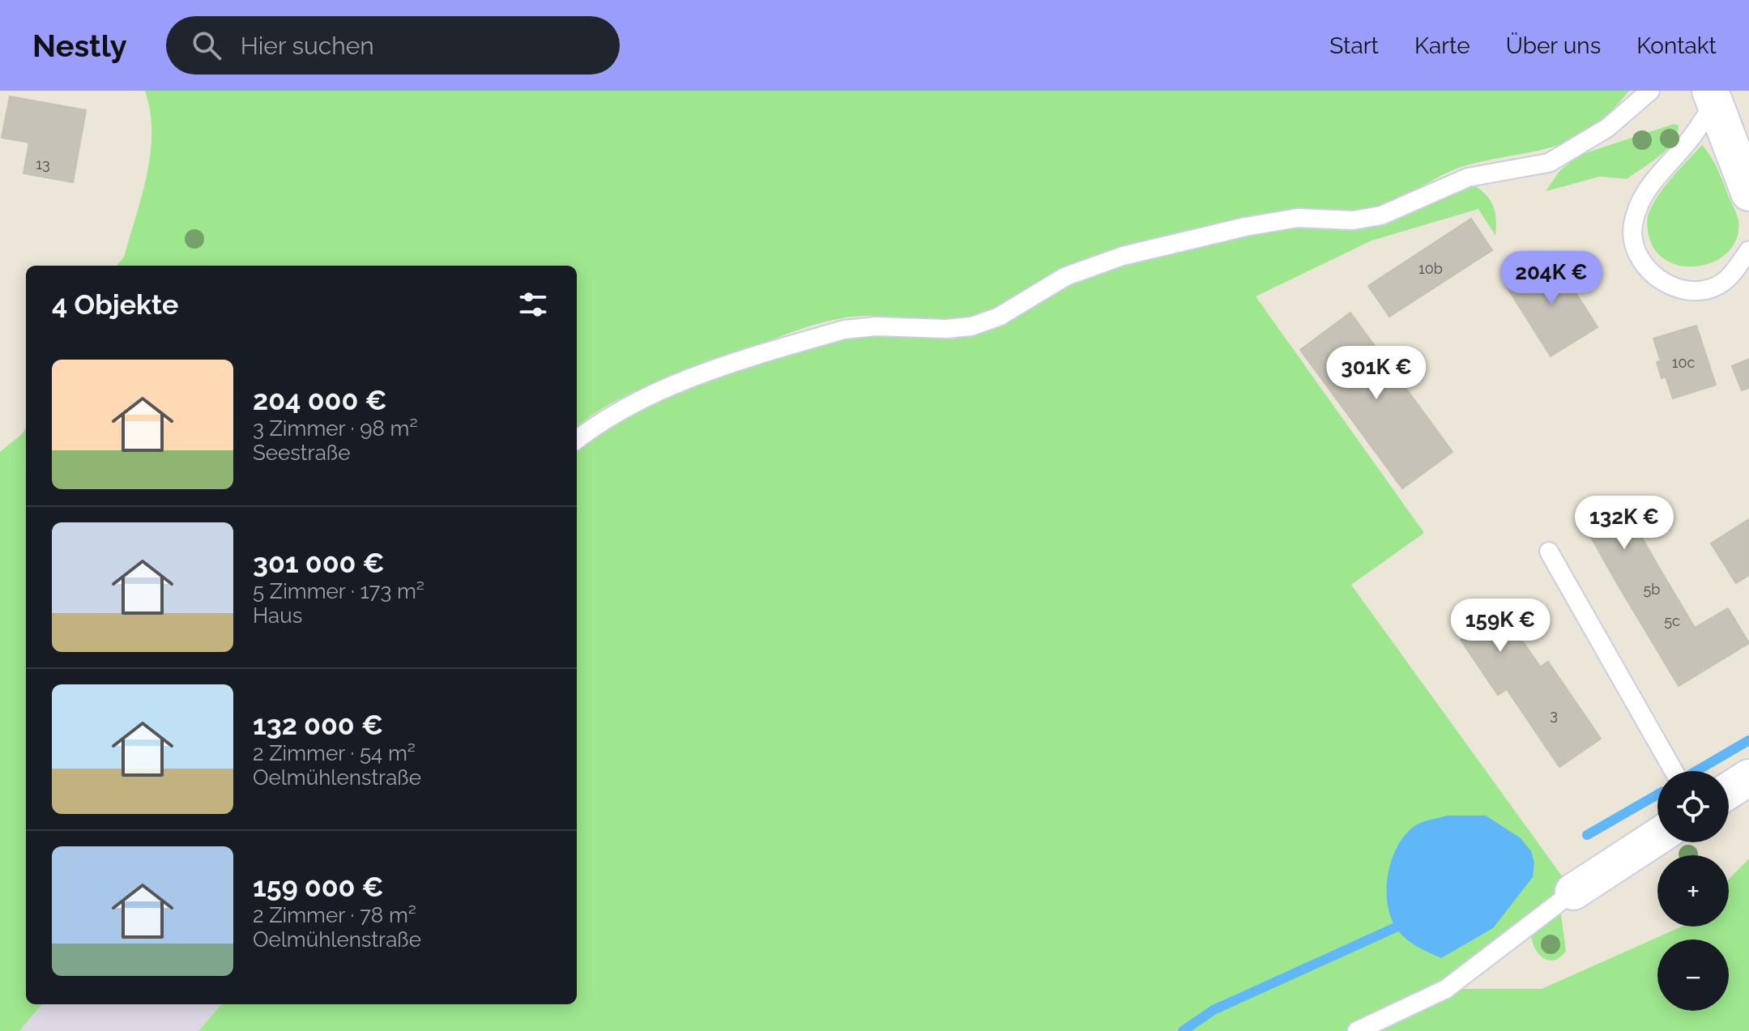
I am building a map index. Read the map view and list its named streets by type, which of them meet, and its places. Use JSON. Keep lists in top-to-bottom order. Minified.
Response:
{"house_numbers":["13","10b","10c","5b","5c","3"],"page":{"header":"Nestly","search":"Hier suchen","nav":["Start","Karte","Über uns","Kontakt"],"price":["204K €","301K €","132K €","159K €"],"heading":"4 Objekte","list":[{"name":"204 000 €","note":"3 Zimmer · 98 m² · Seestraße"},{"name":"301 000 €","note":"5 Zimmer · 173 m² · Haus"},{"name":"132 000 €","note":"2 Zimmer · 54 m² · Oelmühlenstraße"},{"name":"159 000 €","note":"2 Zimmer · 78 m² · Oelmühlenstraße"}],"map_buttons":["+","−"]}}
